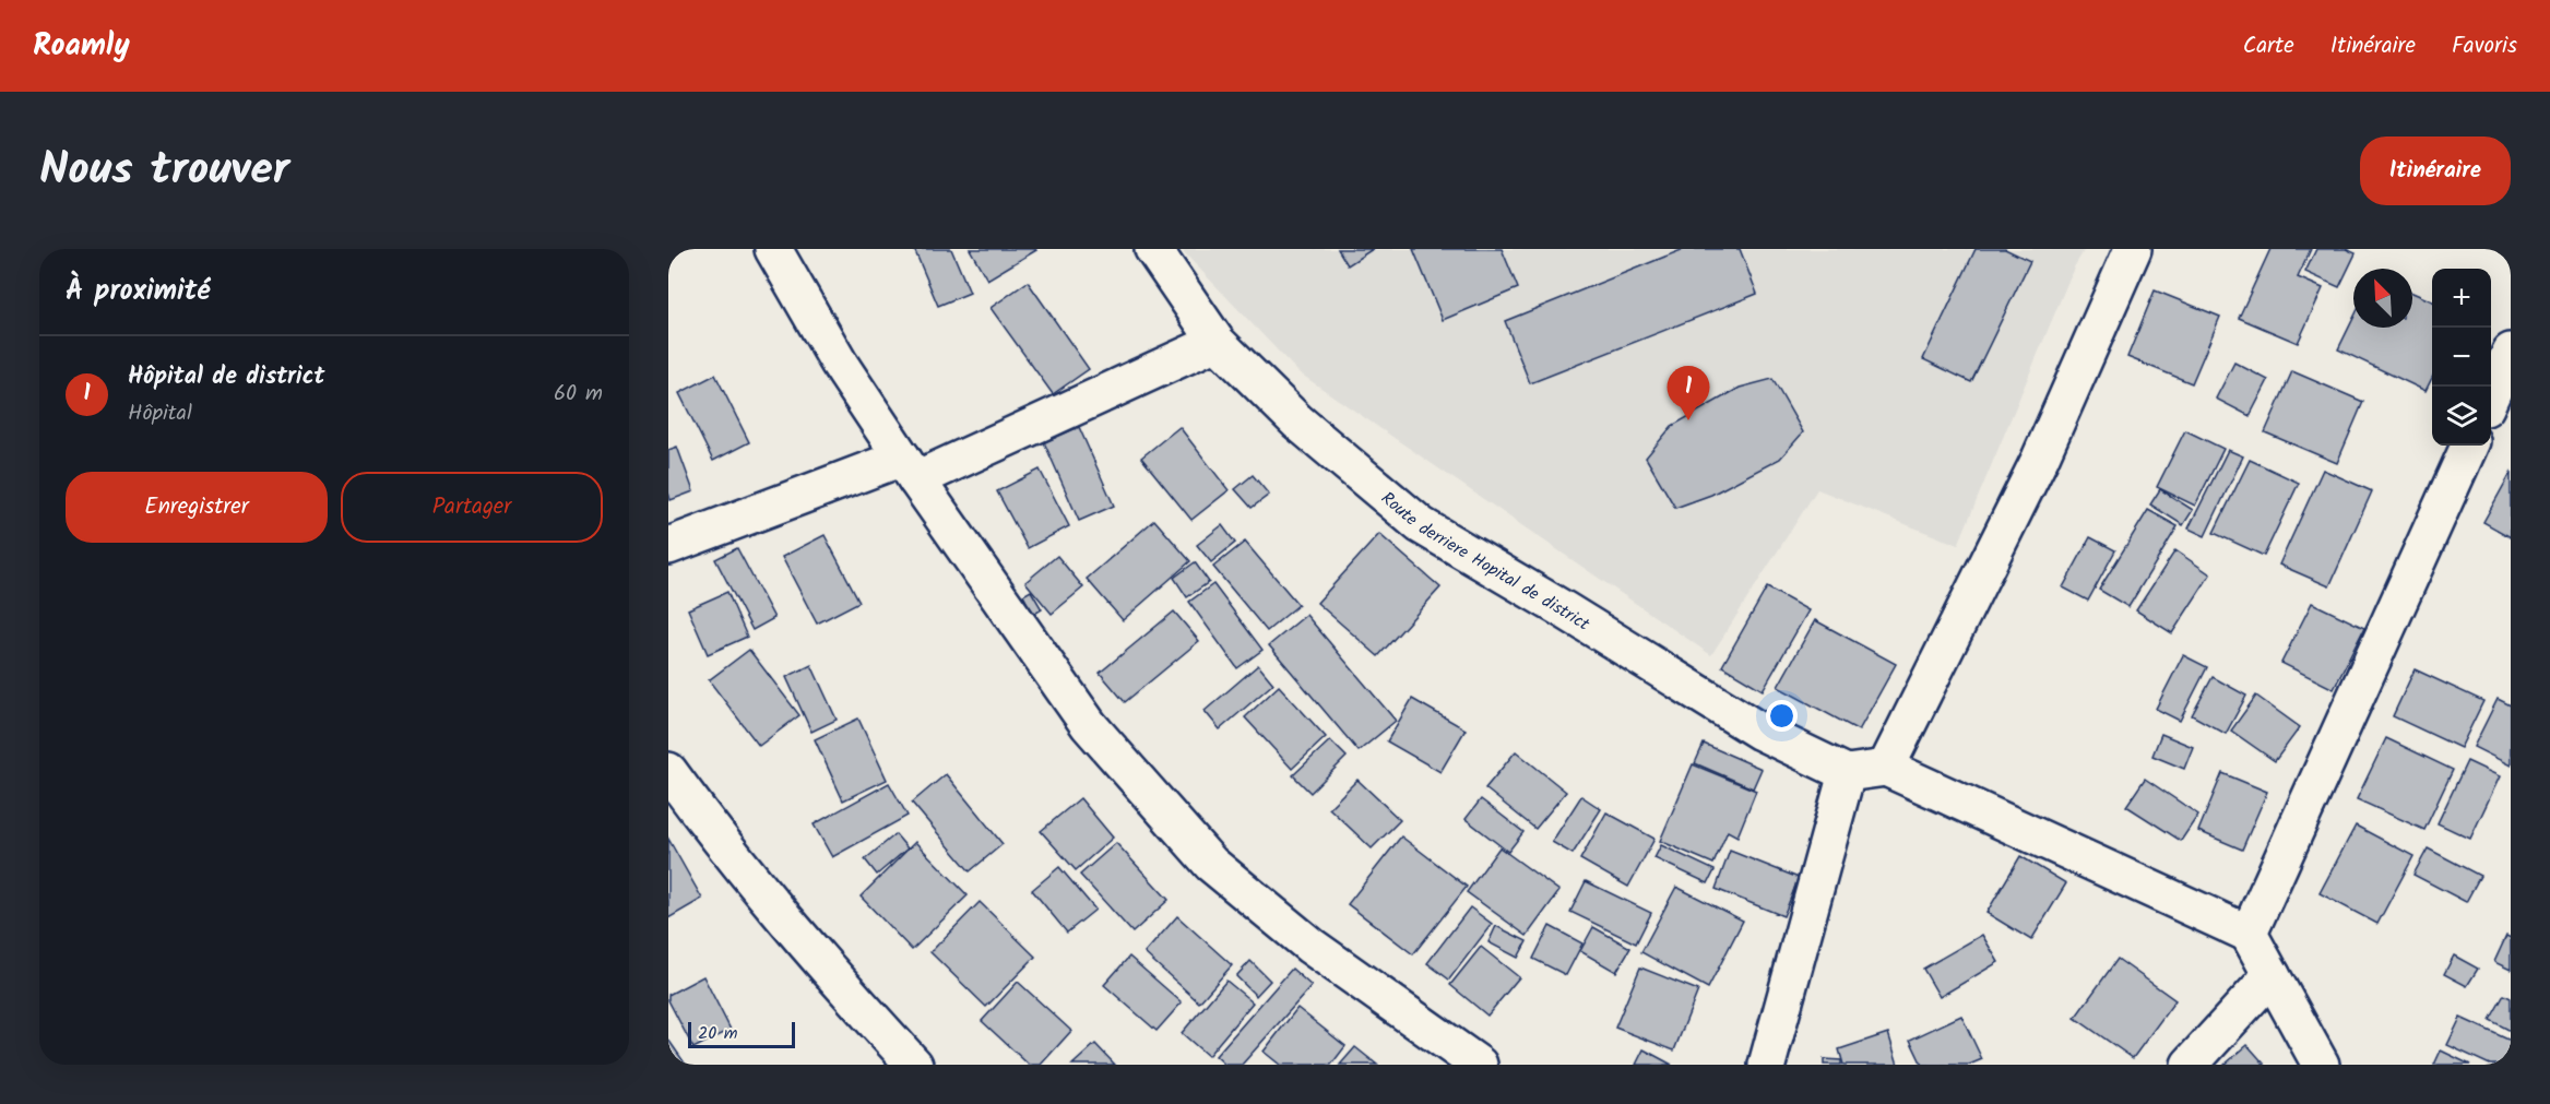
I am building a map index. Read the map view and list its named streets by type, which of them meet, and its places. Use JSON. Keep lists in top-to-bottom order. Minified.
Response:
{"streets":{"street":["Route derriere Hopital de district"]},"scale_bar":"20 m","north":"top left","page":{"header":"Roamly","nav":["Carte","Itinéraire","Favoris"],"title":"Nous trouver","buttons":["Itinéraire",["Enregistrer","Partager"]],"heading":"À proximité","map_buttons":["+","−"],"list":[{"mark":"1","name":"Hôpital de district","note":"Hôpital","value":"60 m"}],"pins":"1","scale":"20 m"}}
